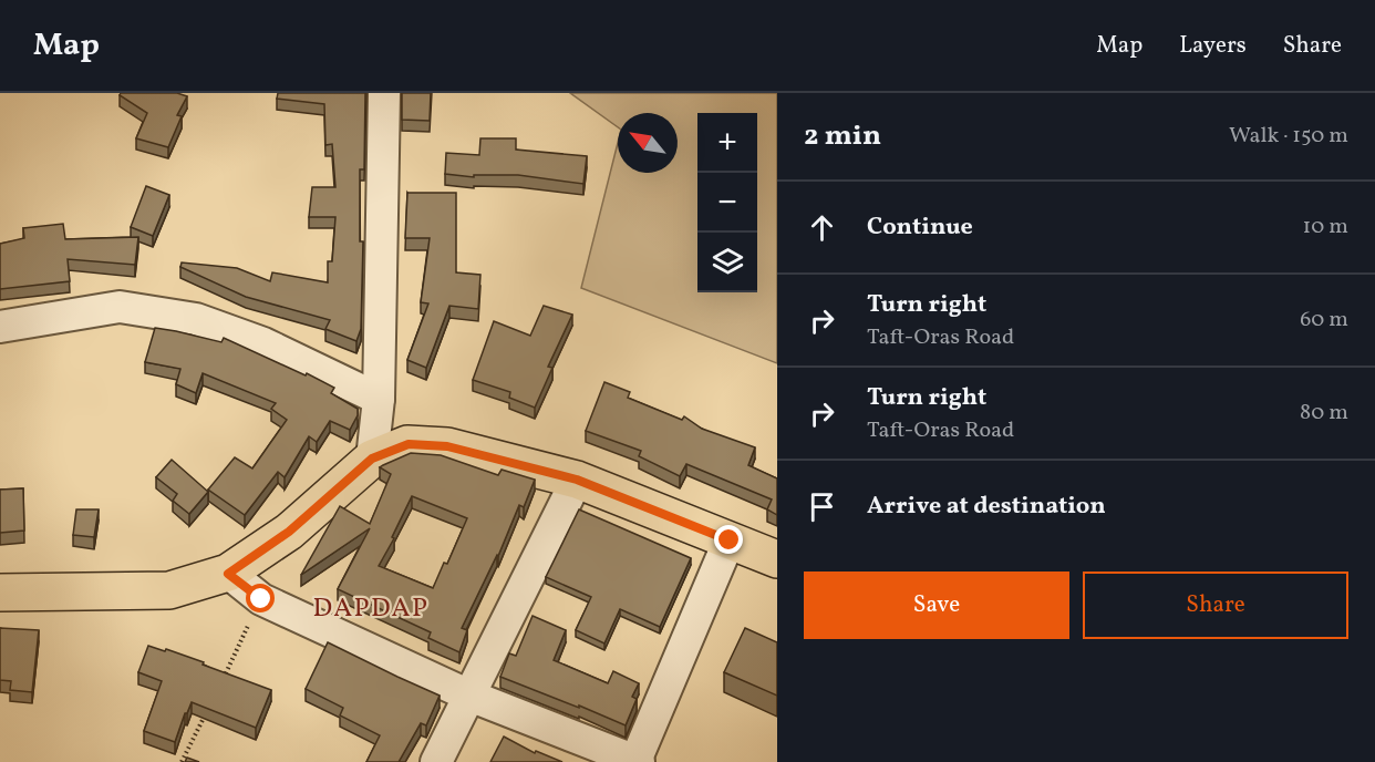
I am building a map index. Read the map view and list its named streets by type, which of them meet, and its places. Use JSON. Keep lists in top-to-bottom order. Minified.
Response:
{"districts":["DAPDAP"],"north":"top left","page":{"header":"Map","nav":["Map","Layers","Share"],"heading":["2 min","Walk · 150 m"],"map_buttons":["+","−"],"list":[["Continue","10 m"],["Turn right","Taft-Oras Road","60 m"],["Turn right","Taft-Oras Road","80 m"],"Arrive at destination"],"buttons":["Save","Share"]}}
